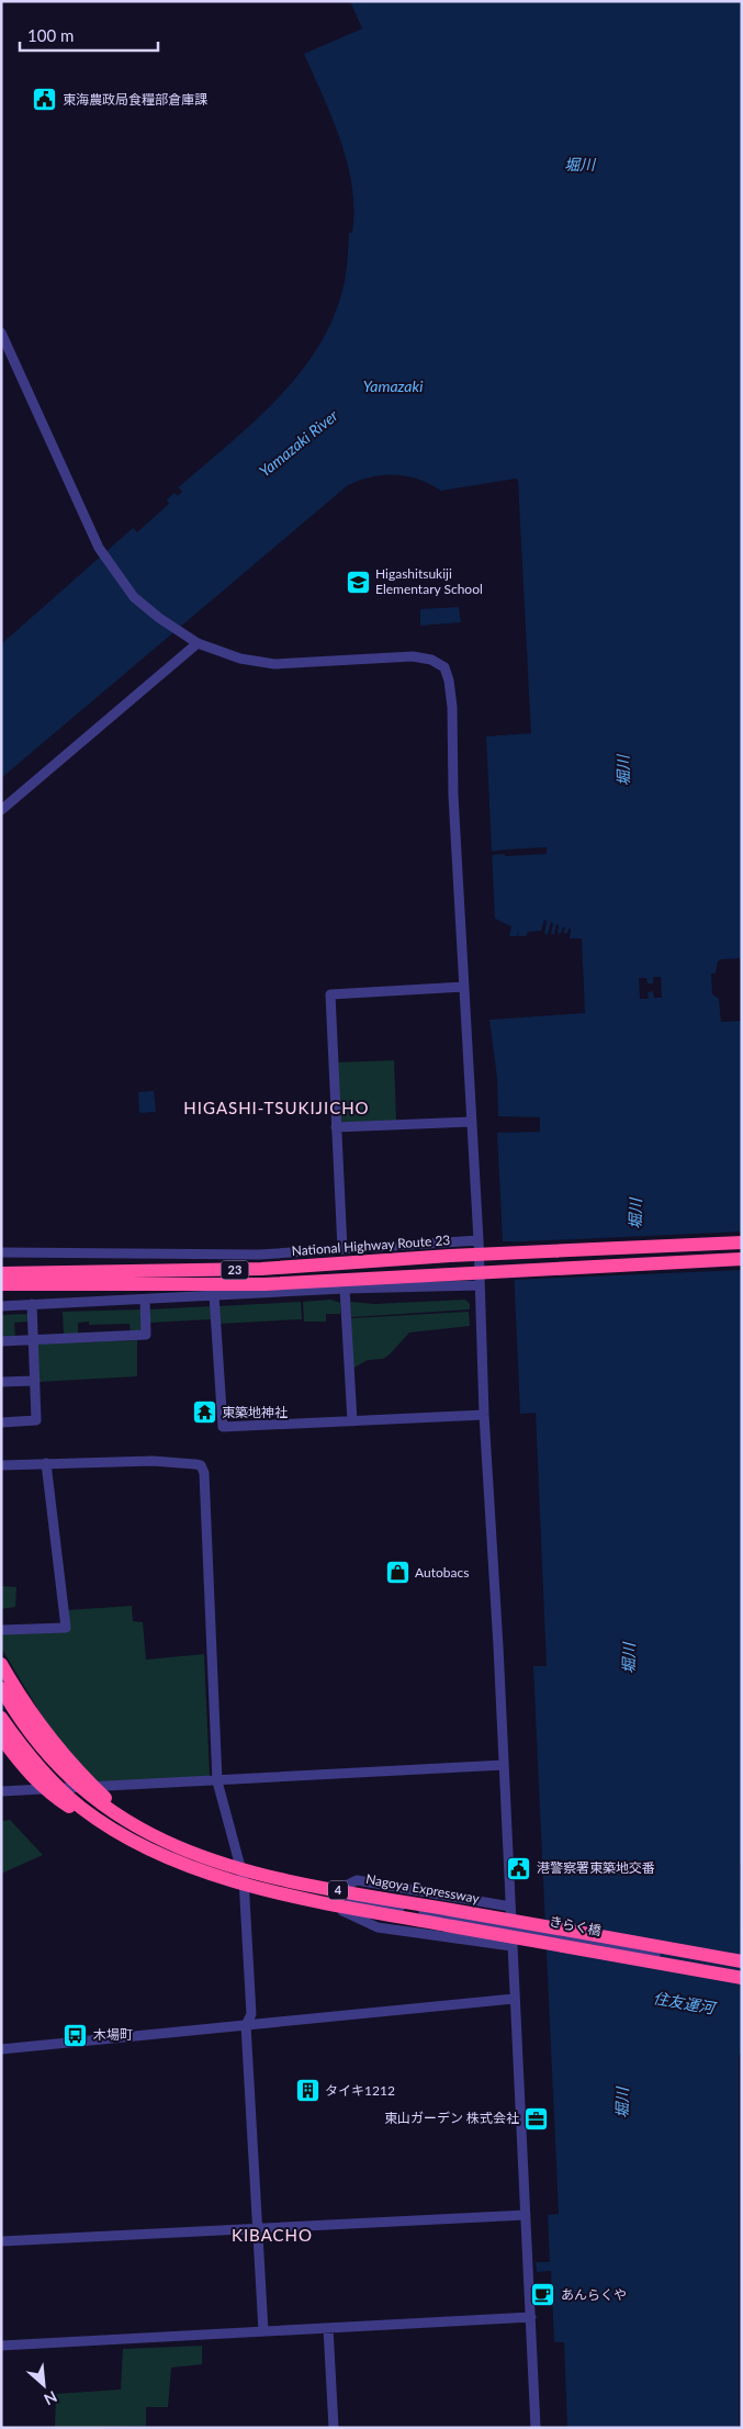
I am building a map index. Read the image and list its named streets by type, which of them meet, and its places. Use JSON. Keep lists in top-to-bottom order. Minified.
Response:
{"streets":{"highway":["National Highway Route 23","23","Nagoya Expressway","4"],"street":["きらく橋"]},"districts":["HIGASHI-TSUKIJICHO","KIBACHO"],"water":["堀川","Yamazaki","Yamazaki River","住友運河"],"places":{"public building":["東海農政局食糧部倉庫課","港警察署東築地交番"],"school or university":["Higashitsukiji Elementary School"],"temple":["東築地神社"],"shop":["Autobacs"],"bus stop":["木場町"],"building":["タイキ1212"],"office":["東山ガーデン 株式会社"],"cafe":["あんらくや"]},"scale_bar":"100 m","north":"bottom right"}
